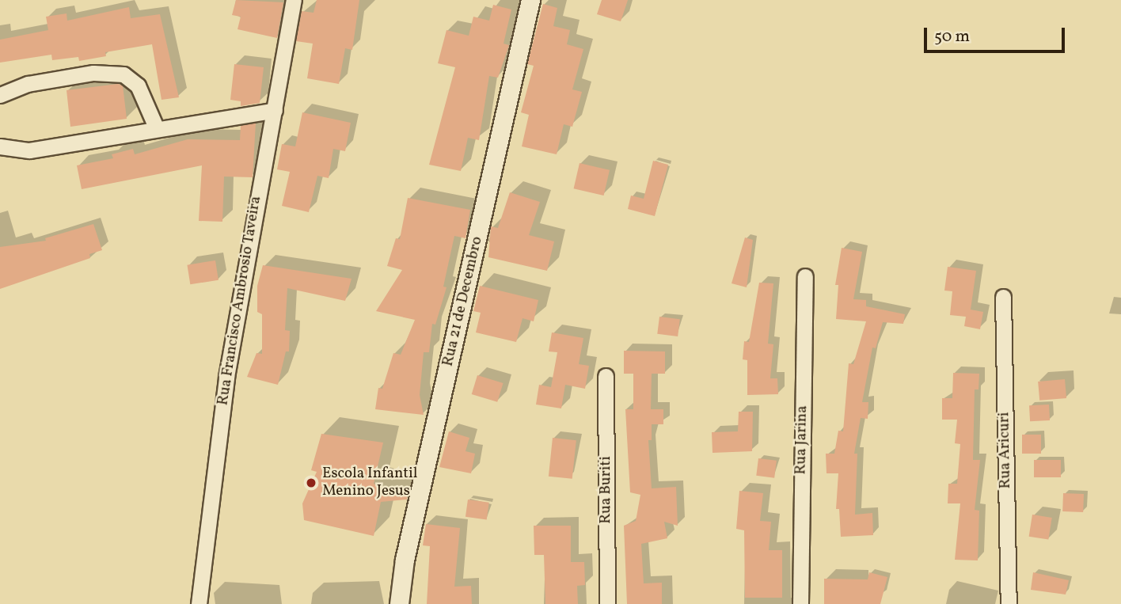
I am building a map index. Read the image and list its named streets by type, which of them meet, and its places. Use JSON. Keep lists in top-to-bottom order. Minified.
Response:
{"streets":{"street":["Rua Francisco Ambrosio Taveira","Rua 21 de Decembro","Rua Jarina","Rua Aricuri","Rua Buriti"]},"places":["Escola Infantil Menino Jesus"],"scale_bar":"50 m"}
